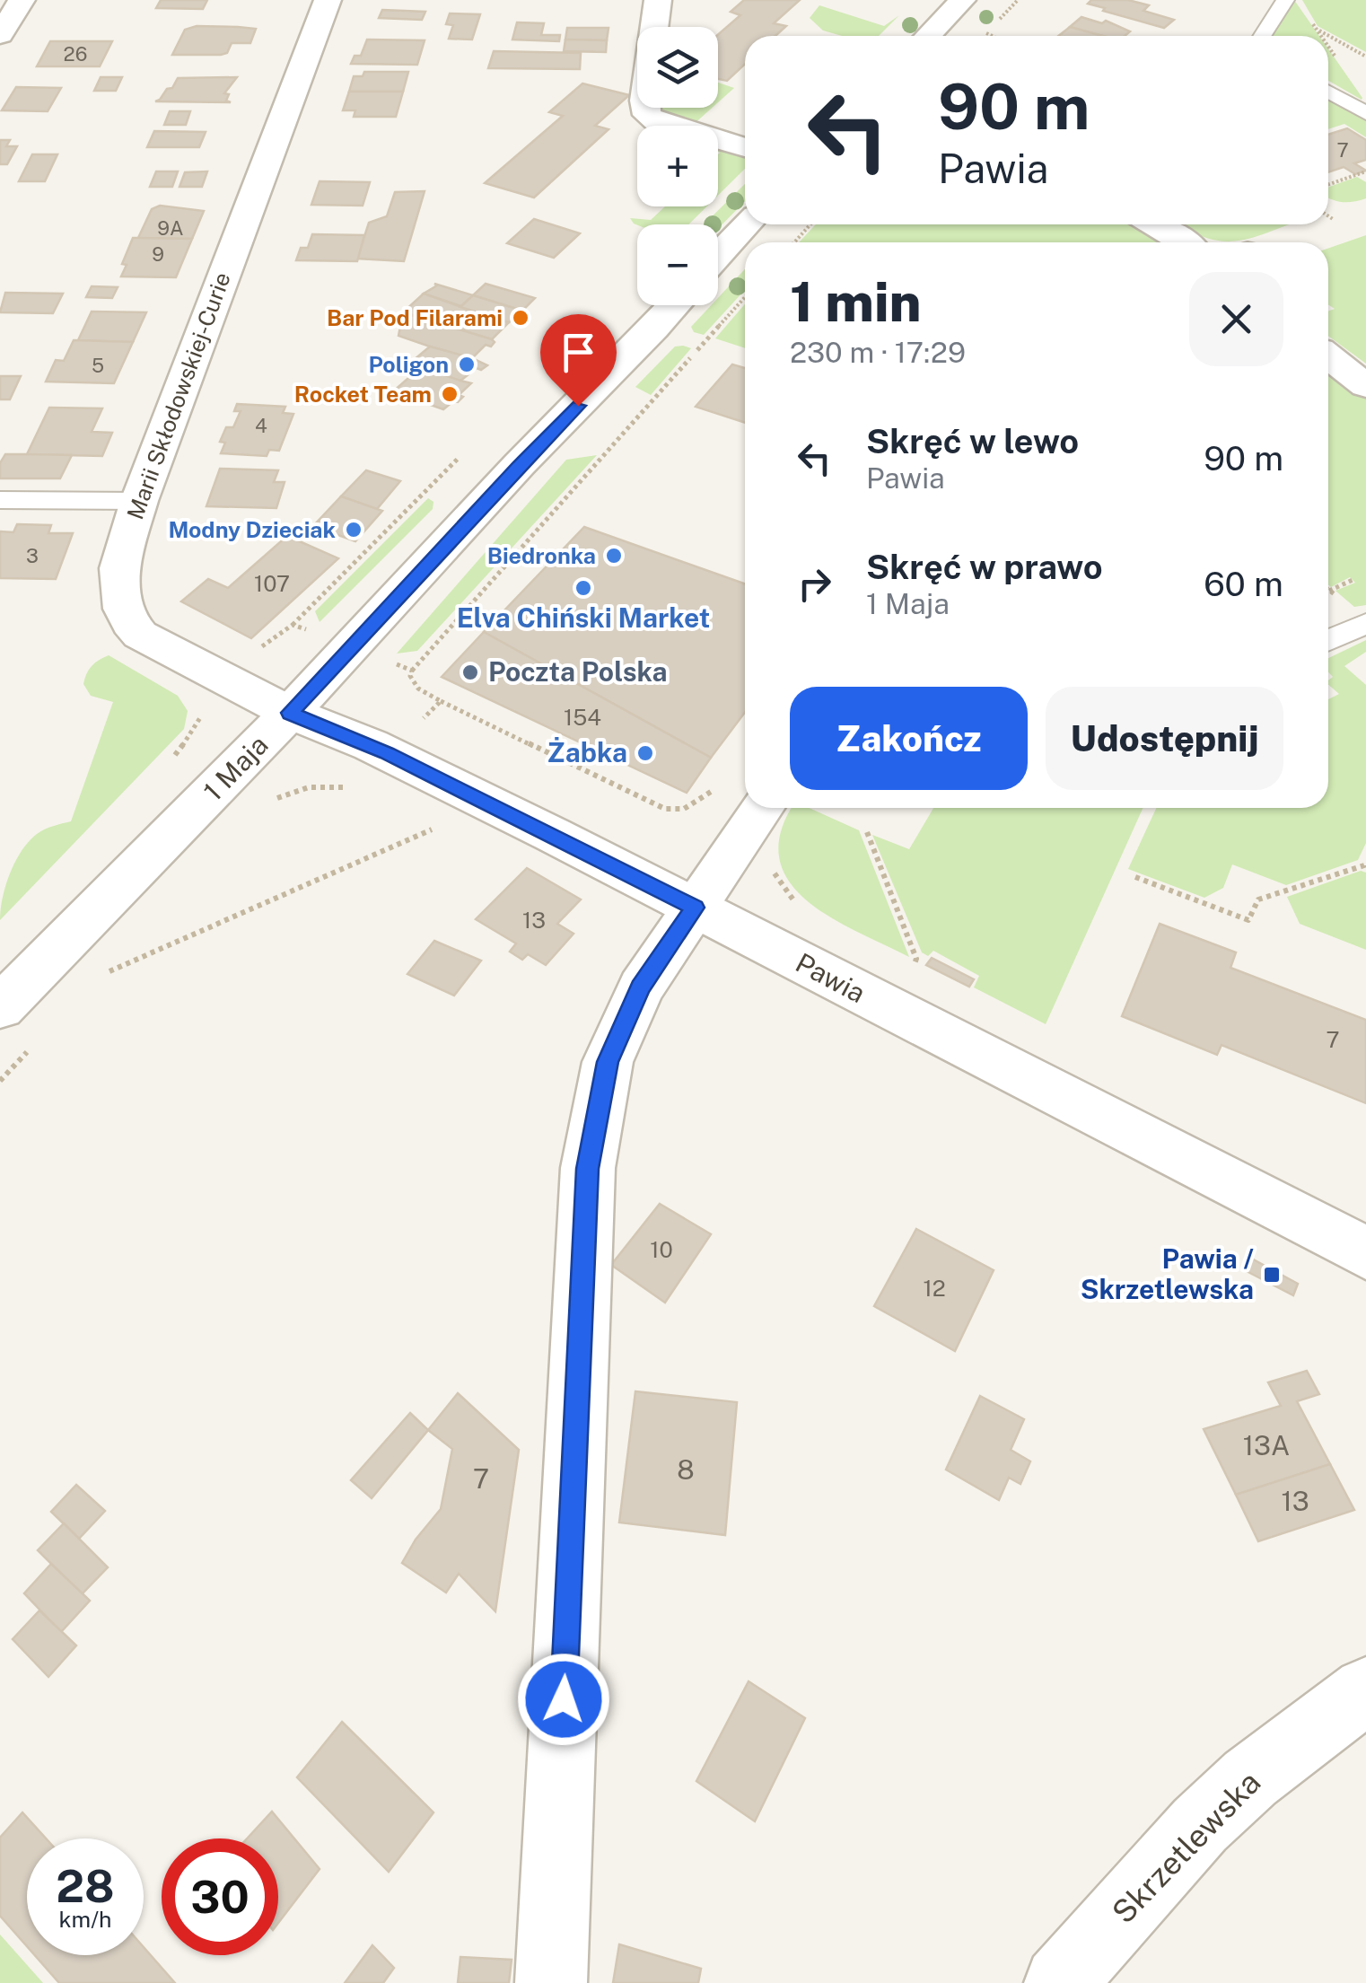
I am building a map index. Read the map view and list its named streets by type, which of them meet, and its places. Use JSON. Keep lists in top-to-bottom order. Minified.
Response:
{"streets":{"street":["Marii Skłodowskiej-Curie","1 Maja","Pawia","Skrzetlewska"]},"crossings":[["Marii Skłodowskiej-Curie","1 Maja"],["Marii Skłodowskiej-Curie","Pawia"],["1 Maja","Pawia"]],"places":{"other":["Bar Pod Filarami","Poligon","Rocket Team","Modny Dzieciak","Biedronka","Elva Chiński Market","Poczta Polska","Żabka"],"transit":["Pawia / Skrzetlewska"]},"house_numbers":["26","7","9A","9","5","4","3","107","154","13","7","10","12","13A","8","7","13"],"page":{"map_buttons":["+","−"],"turn":["90 m","Pawia"],"heading":["1 min","230 m · 17:29"],"list":[{"name":"Skręć w lewo","note":"Pawia","value":"90 m"},{"name":"Skręć w prawo","note":"1 Maja","value":"60 m"}],"buttons":["Zakończ","Udostępnij"],"speed":"28 km/h","limit":"30"}}
